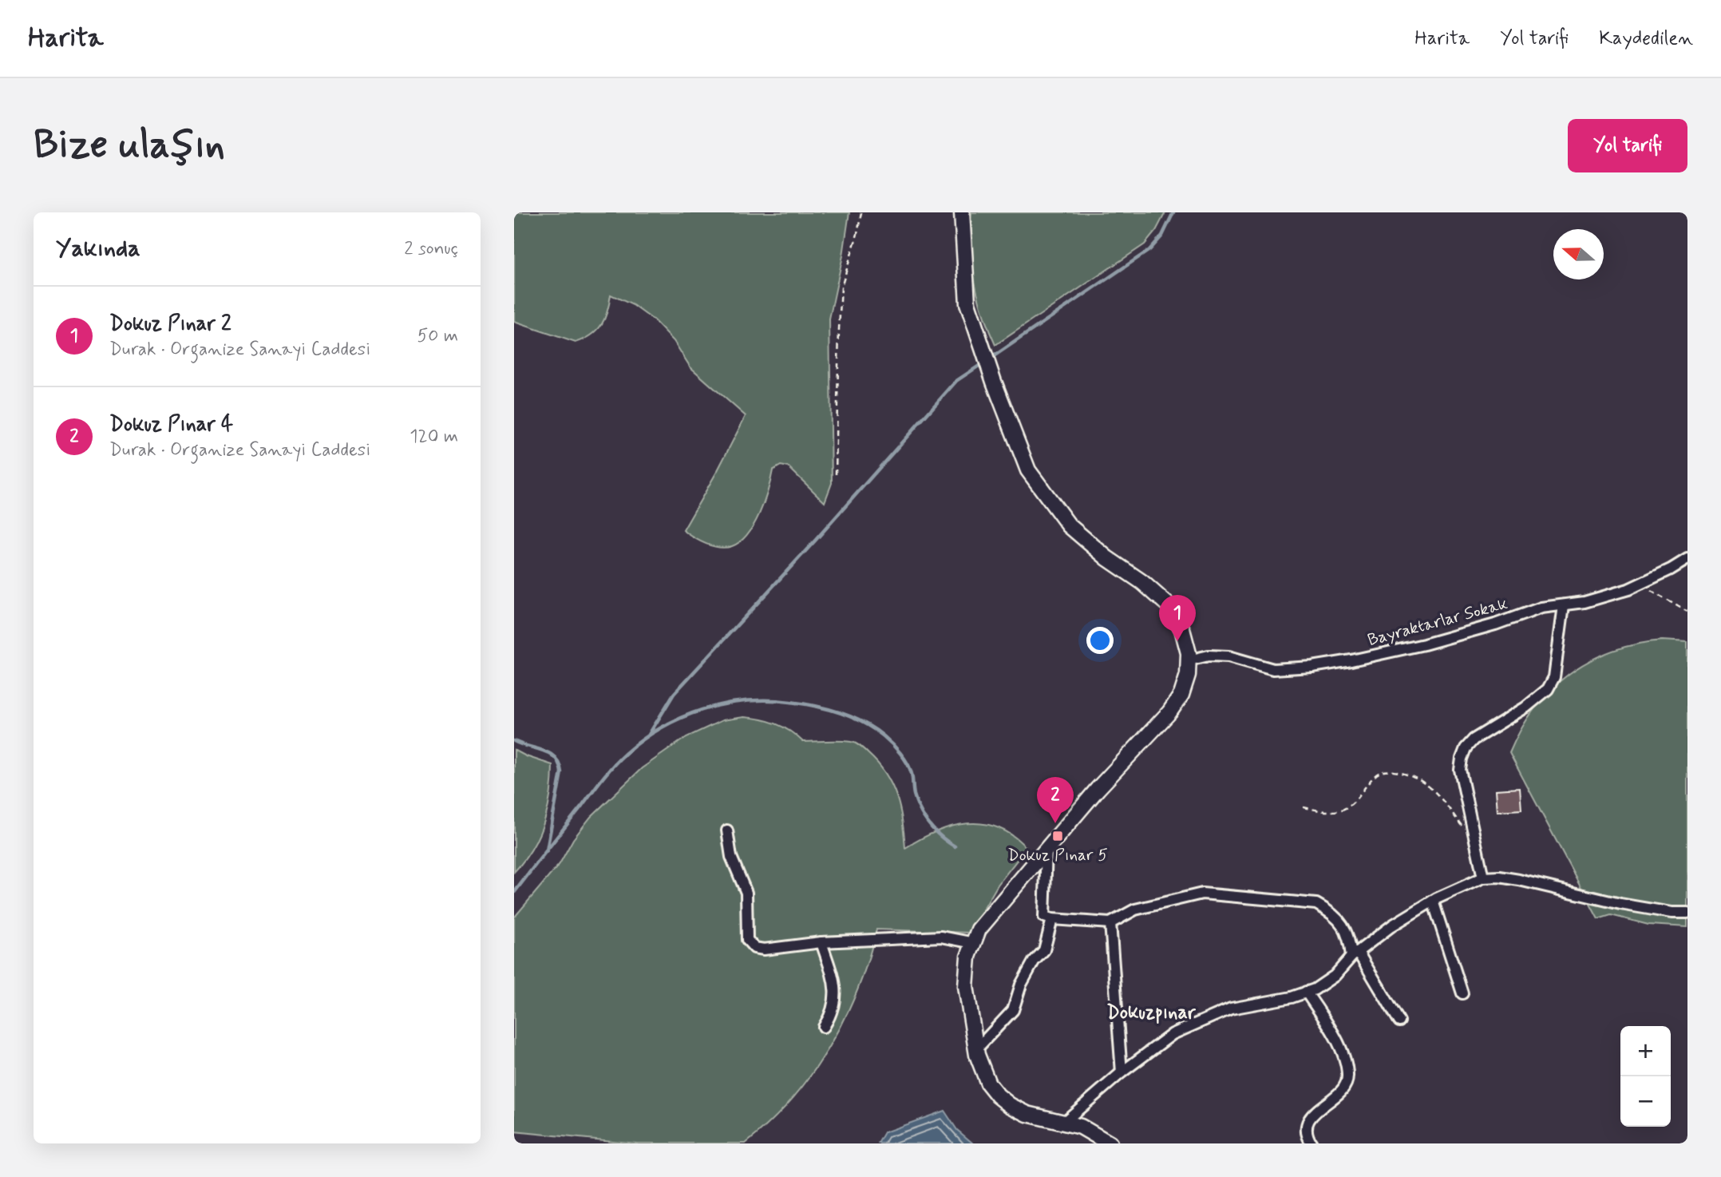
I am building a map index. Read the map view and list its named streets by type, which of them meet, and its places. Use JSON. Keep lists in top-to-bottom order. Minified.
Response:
{"streets":{"street":["Bayraktarlar Sokak"]},"districts":["Dokuzpınar"],"places":{"transit":["Dokuz Pınar 5"]},"north":"left","page":{"header":"Harita","nav":["Harita","Yol tarifi","Kaydedilen"],"buttons":"Yol tarifi","title":"Bize ulaşın","heading":["Yakında","2 sonuç"],"list":[{"mark":"1","name":"Dokuz Pınar 2","note":"Durak · Organize Sanayi Caddesi","value":"50 m"},{"mark":"2","name":"Dokuz Pınar 4","note":"Durak · Organize Sanayi Caddesi","value":"120 m"}],"pins":["1","2"],"map_buttons":["+","−"]}}
